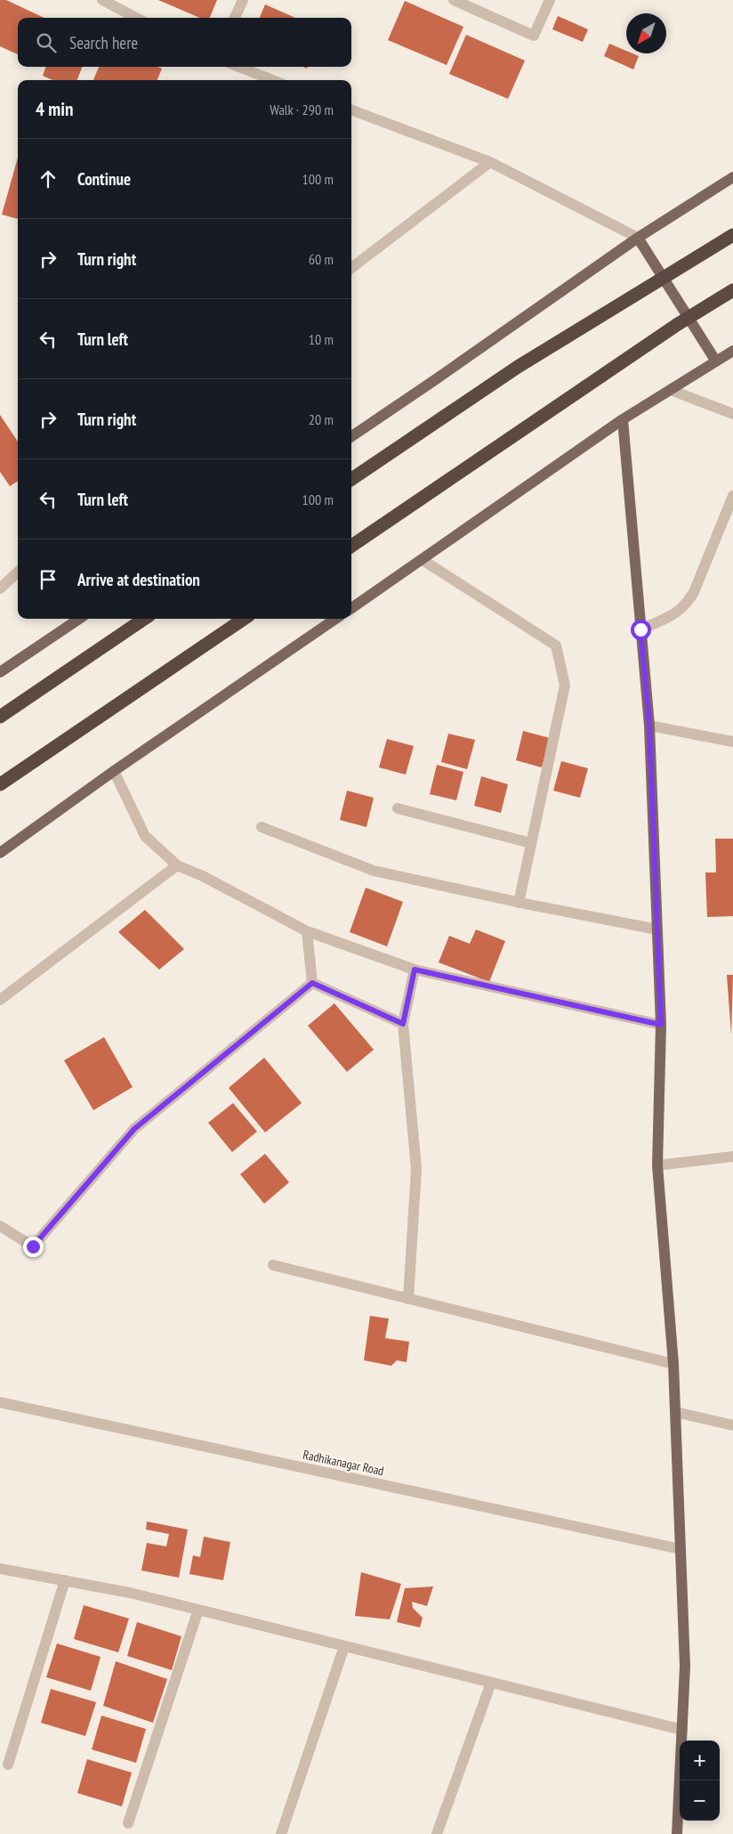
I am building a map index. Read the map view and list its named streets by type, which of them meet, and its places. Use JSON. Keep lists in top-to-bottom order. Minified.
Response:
{"streets":{"street":["Radhikanagar Road"]},"north":"bottom left","page":{"search":"Search here","heading":["4 min","Walk · 290 m"],"list":[["Continue","100 m"],["Turn right","60 m"],["Turn left","10 m"],["Turn right","20 m"],["Turn left","100 m"],"Arrive at destination"],"map_buttons":["+","−"]}}
